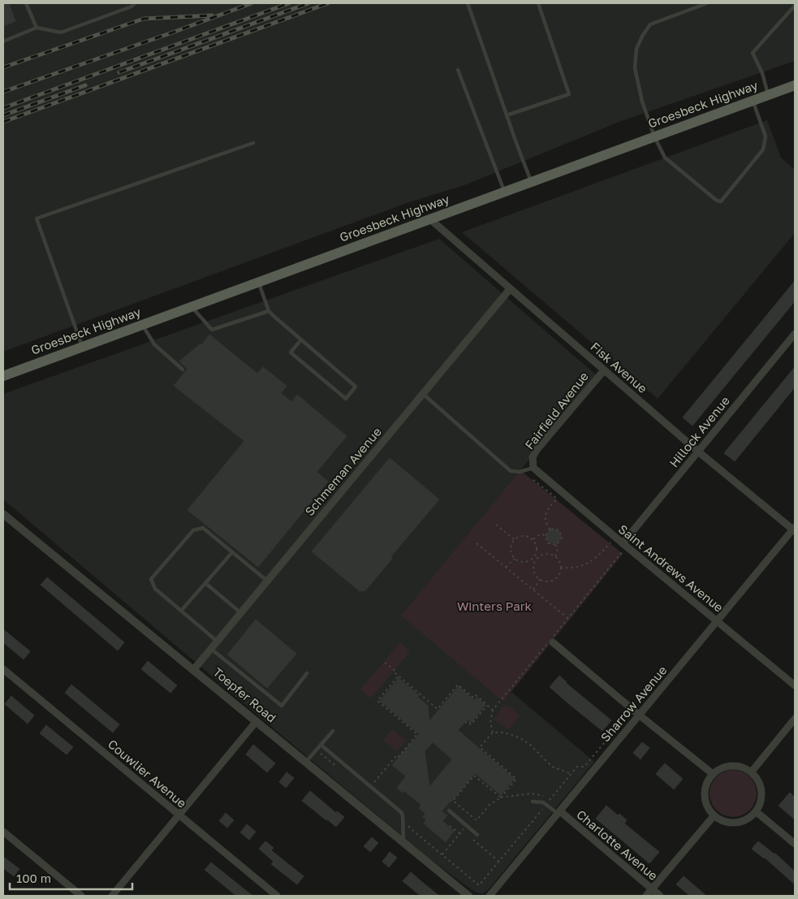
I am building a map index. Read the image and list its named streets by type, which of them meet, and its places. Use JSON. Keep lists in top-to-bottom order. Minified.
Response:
{"streets":{"main road":["Groesbeck Highway"],"street":["Fisk Avenue","Fairfield Avenue","Hillock Avenue","Schmeman Avenue","Saint Andrews Avenue","Toepfer Road","Sharrow Avenue","Couwlier Avenue","Charlotte Avenue"]},"crossings":[["Groesbeck Highway","Fisk Avenue"],["Fisk Avenue","Fairfield Avenue"],["Fisk Avenue","Hillock Avenue"],["Fisk Avenue","Schmeman Avenue"],["Fisk Avenue","Sharrow Avenue"],["Fairfield Avenue","Saint Andrews Avenue"],["Hillock Avenue","Saint Andrews Avenue"],["Schmeman Avenue","Toepfer Road"],["Saint Andrews Avenue","Sharrow Avenue"],["Sharrow Avenue","Charlotte Avenue"]],"parks":["Winters Park"],"scale_bar":"100 m"}
